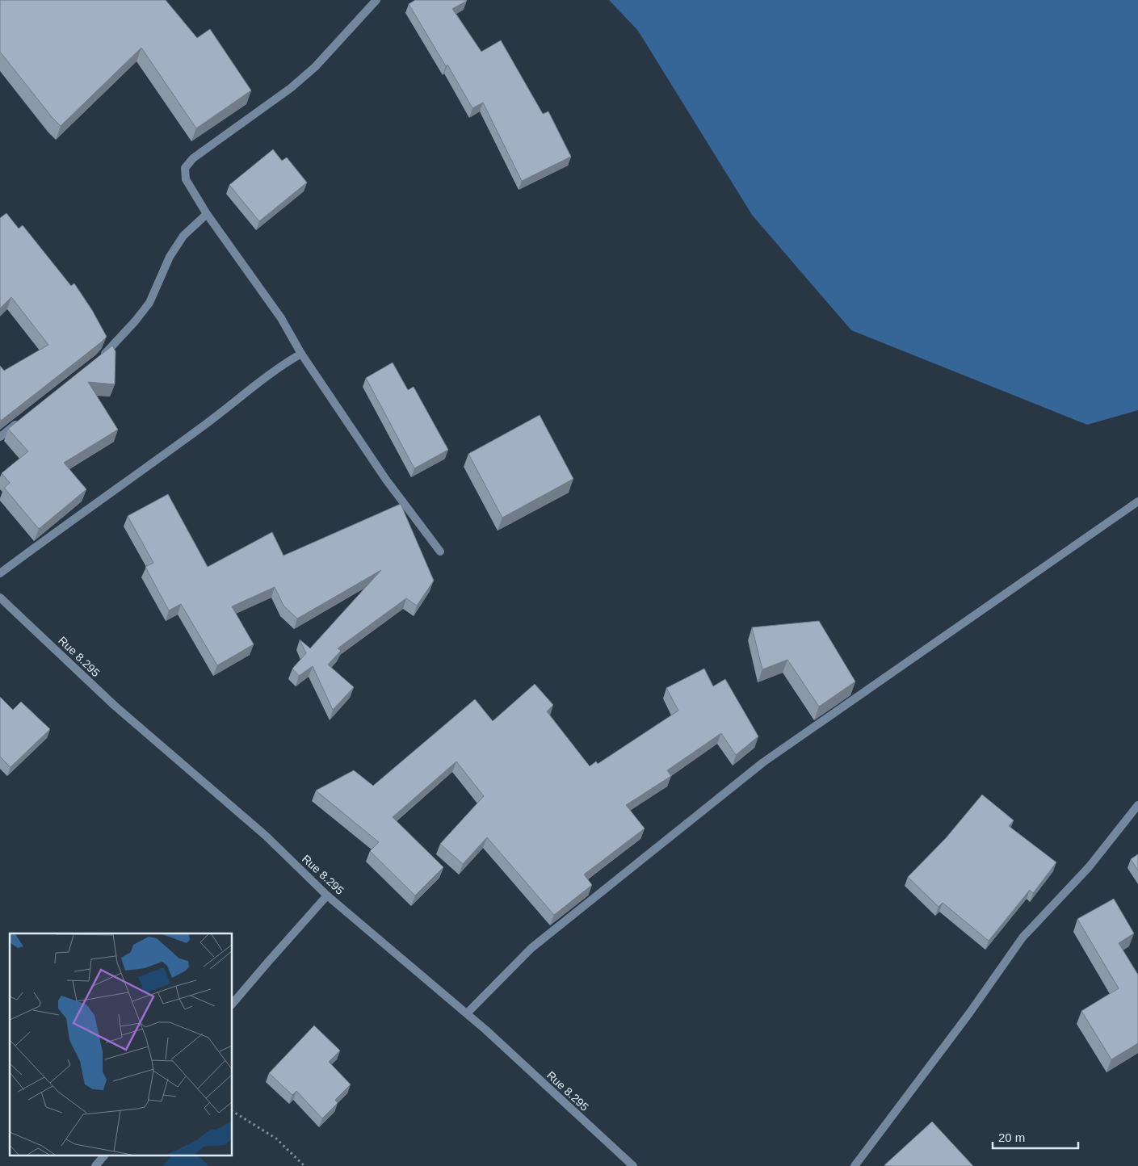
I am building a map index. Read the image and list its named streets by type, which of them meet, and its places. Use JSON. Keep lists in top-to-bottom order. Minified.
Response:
{"streets":{"street":["Rue 8.295"]},"scale_bar":"20 m"}
